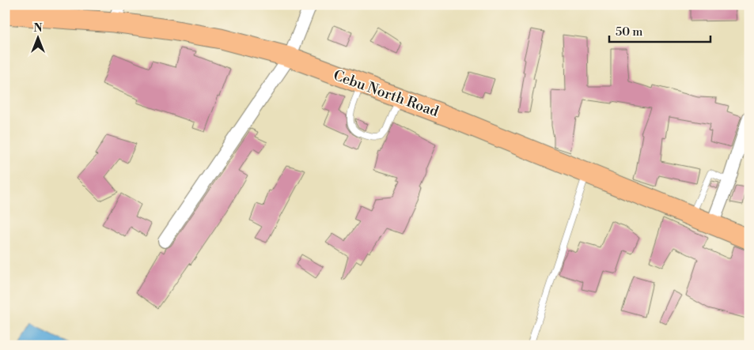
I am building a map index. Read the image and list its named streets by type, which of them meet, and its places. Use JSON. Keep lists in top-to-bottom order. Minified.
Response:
{"streets":{"main road":["Cebu North Road"]},"scale_bar":"50 m","north":"top"}
